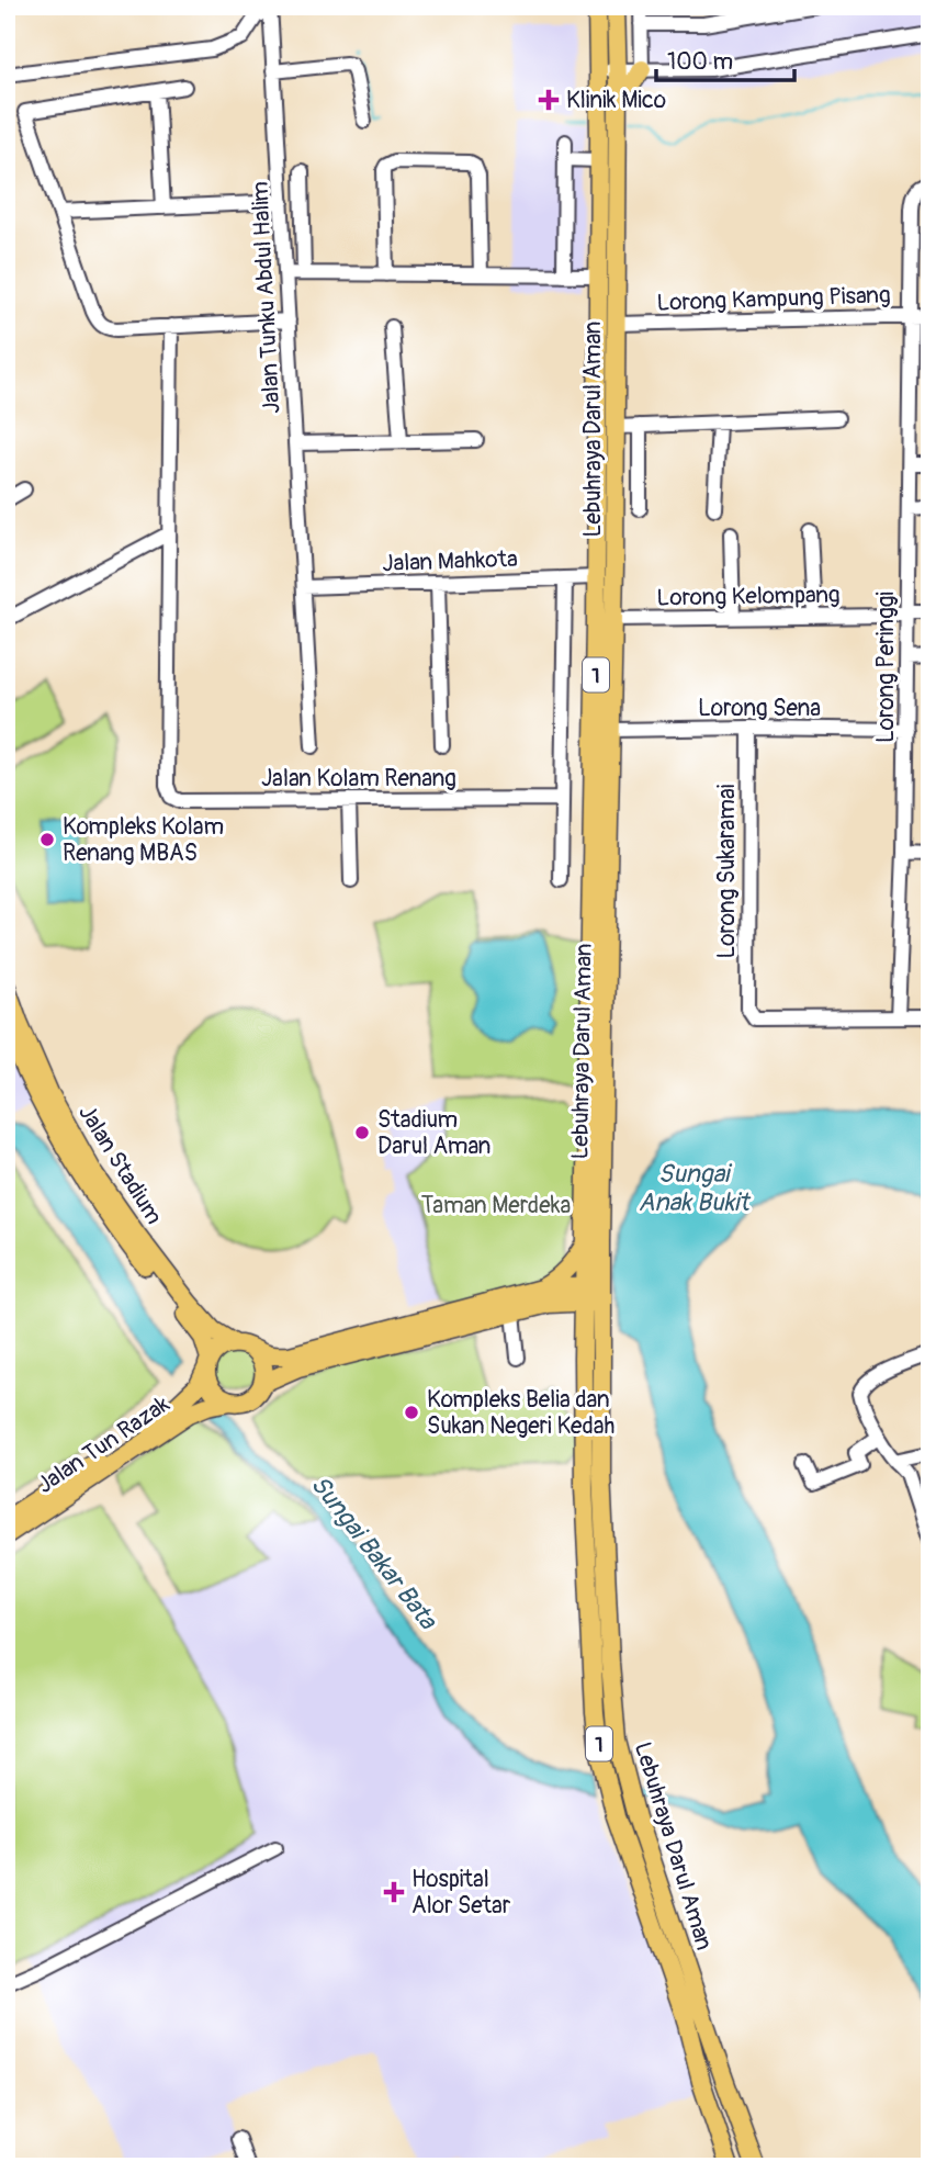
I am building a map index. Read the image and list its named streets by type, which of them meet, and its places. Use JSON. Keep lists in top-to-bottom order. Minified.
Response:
{"streets":{"main road":["Lebuhraya Darul Aman","1","Jalan Stadium","Jalan Tun Razak"],"street":["Jalan Tunku Abdul Halim","Lorong Kampung Pisang","Jalan Mahkota","Lorong Kelompang","Lorong Peringgi","Lorong Sena","Jalan Kolam Renang","Lorong Sukaramai"]},"crossings":[["Jalan Tunku Abdul Halim","Jalan Mahkota"],["Lorong Kampung Pisang","Lebuhraya Darul Aman"],["Lorong Kampung Pisang","Lorong Peringgi"],["Lebuhraya Darul Aman","Jalan Mahkota"],["Lebuhraya Darul Aman","Lorong Kelompang"],["Lebuhraya Darul Aman","Lorong Sena"],["Lorong Kelompang","Lorong Peringgi"],["Lorong Peringgi","Lorong Sena"],["Lorong Peringgi","Lorong Sukaramai"],["Lorong Sena","Lorong Sukaramai"],["Jalan Stadium","Jalan Tun Razak"]],"water":["Sungai Anak Bukit","Sungai Bakar Bata"],"parks":["Taman Merdeka"],"places":{"health":["Klinik Mico","Hospital Alor Setar"],"other":["Kompleks Kolam Renang MBAS","Stadium Darul Aman","Kompleks Belia dan Sukan Negeri Kedah"]},"scale_bar":"100 m"}
